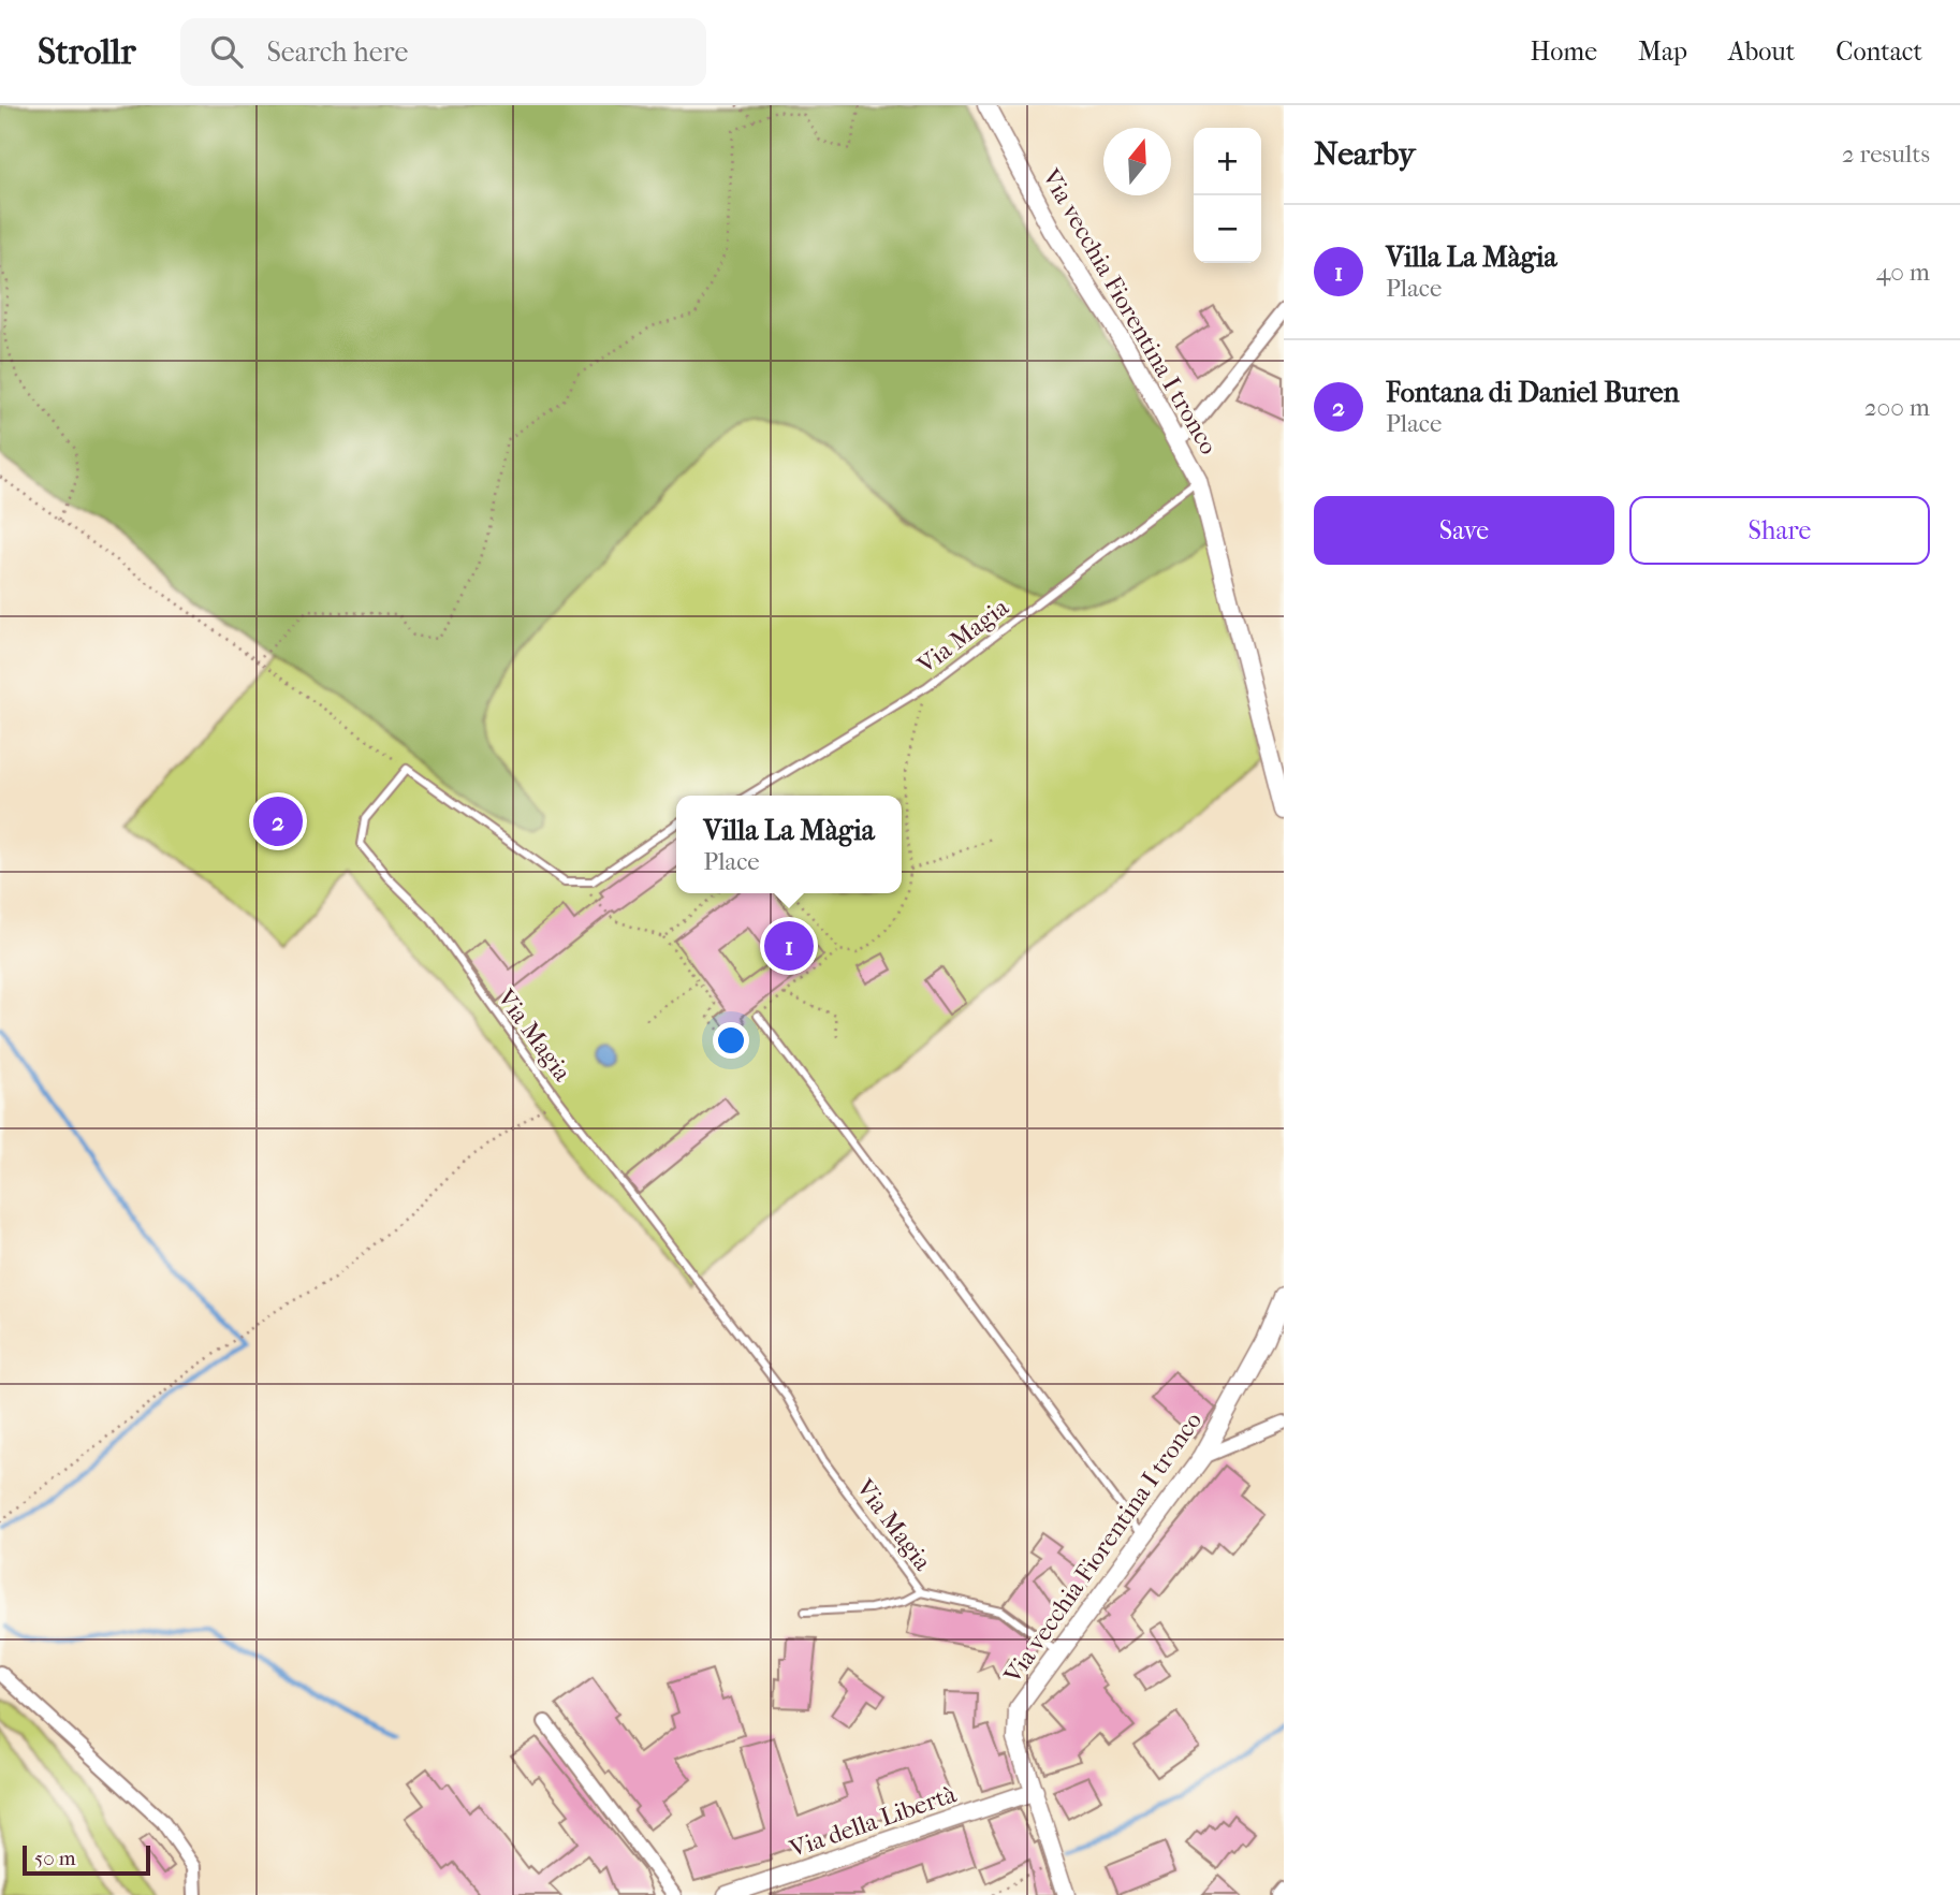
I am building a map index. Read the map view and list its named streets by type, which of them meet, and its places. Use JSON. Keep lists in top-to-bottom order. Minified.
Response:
{"streets":{"street":["Via vecchia Fiorentina I tronco","Via della Libertà"],"lane":["Via Magia"]},"crossings":[["Via vecchia Fiorentina I tronco","Via Magia"],["Via vecchia Fiorentina I tronco","Via della Libertà"]],"scale_bar":"50 m","north":"top","page":{"header":"Strollr","search":"Search here","nav":["Home","Map","About","Contact"],"heading":["Nearby","2 results"],"map_buttons":["+","−"],"list":[{"mark":"1","name":"Villa La Màgia","note":"Place","value":"40 m"},{"mark":"2","name":"Fontana di Daniel Buren","note":"Place","value":"200 m"}],"buttons":["Save","Share"],"pins":["2","1"],"popup":["Villa La Màgia","Place"],"scale":"50 m"}}
